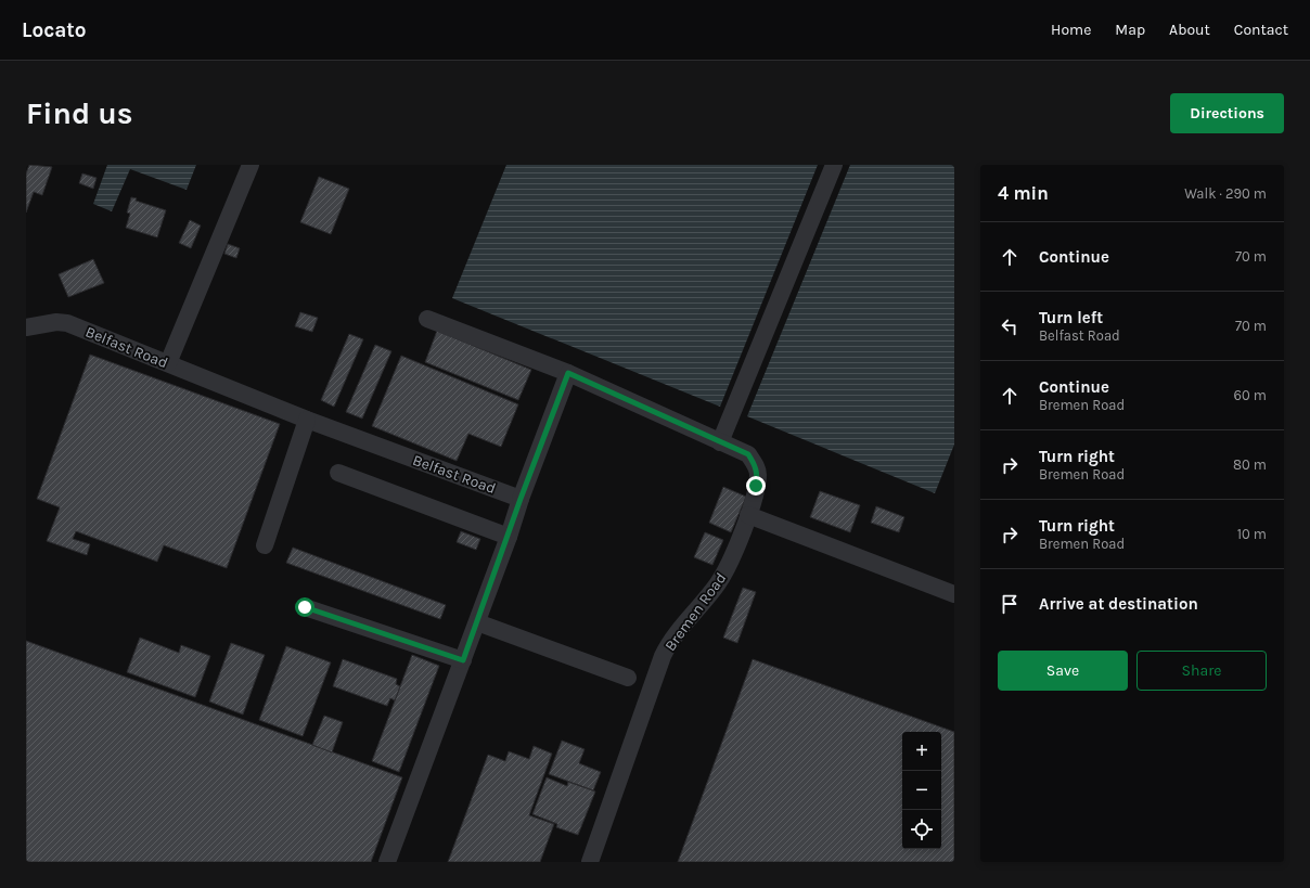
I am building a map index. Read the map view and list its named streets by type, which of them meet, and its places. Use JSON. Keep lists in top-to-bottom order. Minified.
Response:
{"streets":{"street":["Belfast Road","Bremen Road"]},"page":{"header":"Locato","nav":["Home","Map","About","Contact"],"buttons":["Directions",["Save","Share"]],"title":"Find us","heading":["4 min","Walk · 290 m"],"list":[["Continue","70 m"],["Turn left","Belfast Road","70 m"],["Continue","Bremen Road","60 m"],["Turn right","Bremen Road","80 m"],["Turn right","Bremen Road","10 m"],"Arrive at destination"],"map_buttons":["+","−"]}}
